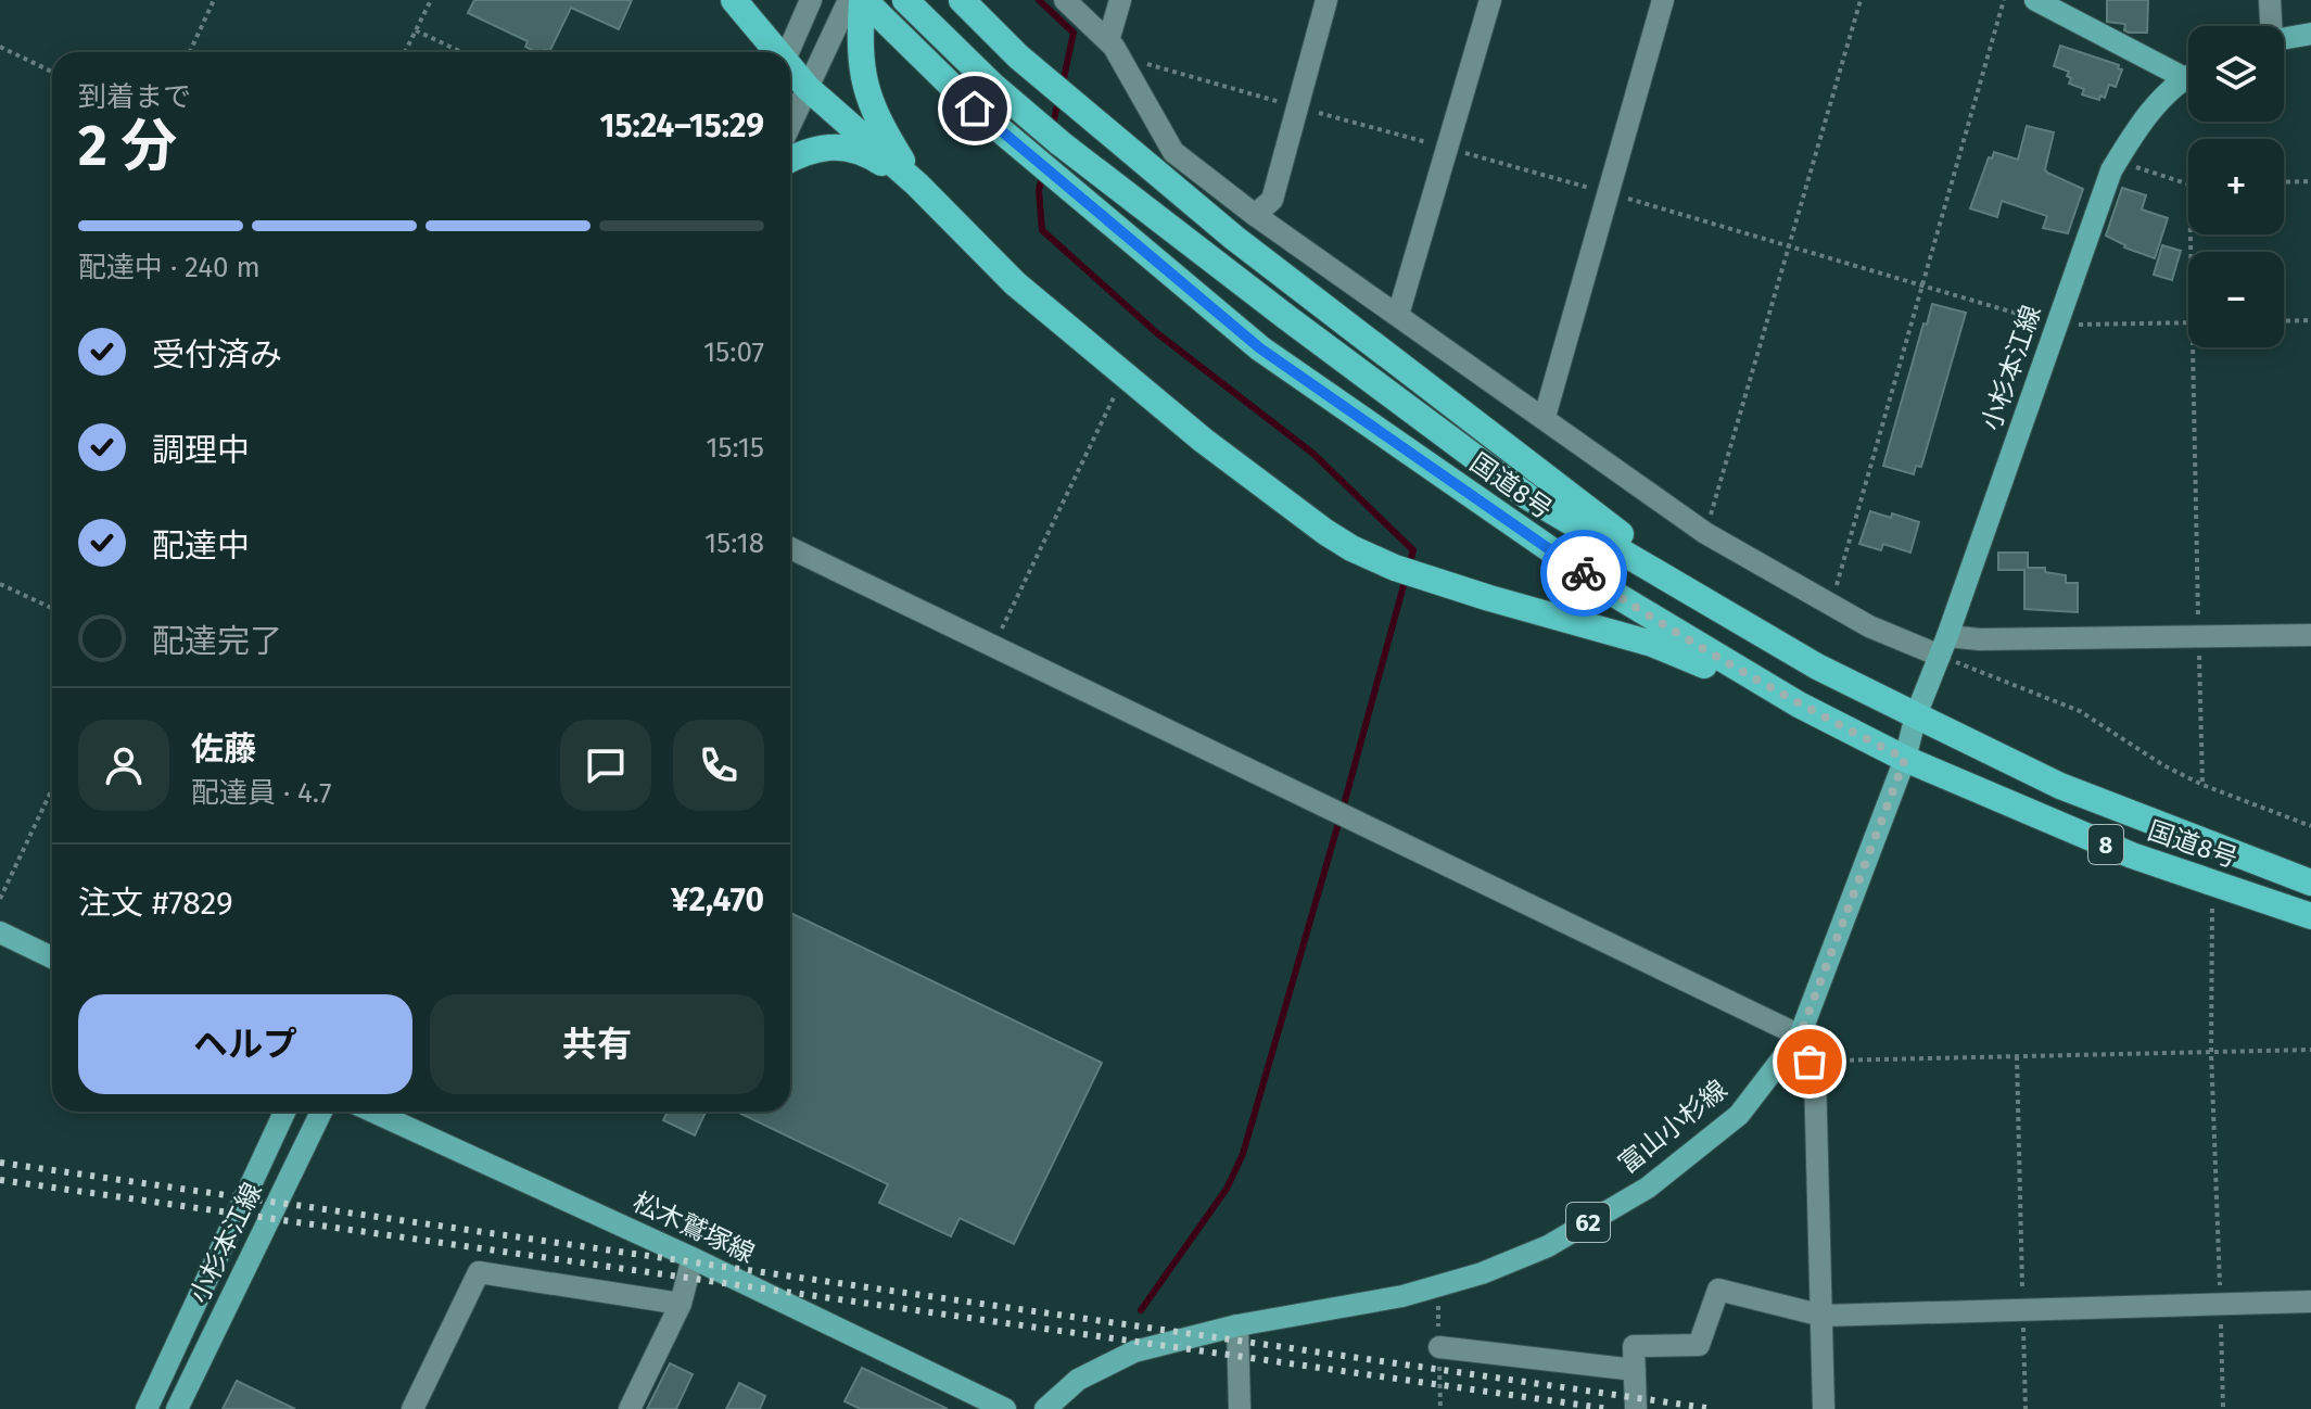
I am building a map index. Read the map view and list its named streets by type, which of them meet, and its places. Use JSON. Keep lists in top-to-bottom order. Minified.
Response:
{"streets":{"highway":["国道8号","8"],"main road":["小杉本江線","富山小杉線","62","松木鷲塚線"]},"crossings":[["小杉本江線","国道8号"],["小杉本江線","富山小杉線"],["国道8号","富山小杉線"]],"page":{"map_buttons":["+","−"],"heading":["2 分","到着まで","15:24–15:29"],"panel":["佐藤","配達員 · 4.7","注文 #7829","¥2,470"],"bar":"配達中 · 240 m","list":[["受付済み","15:07"],["調理中","15:15"],["配達中","15:18"],"配達完了"],"buttons":["ヘルプ","共有"]}}
